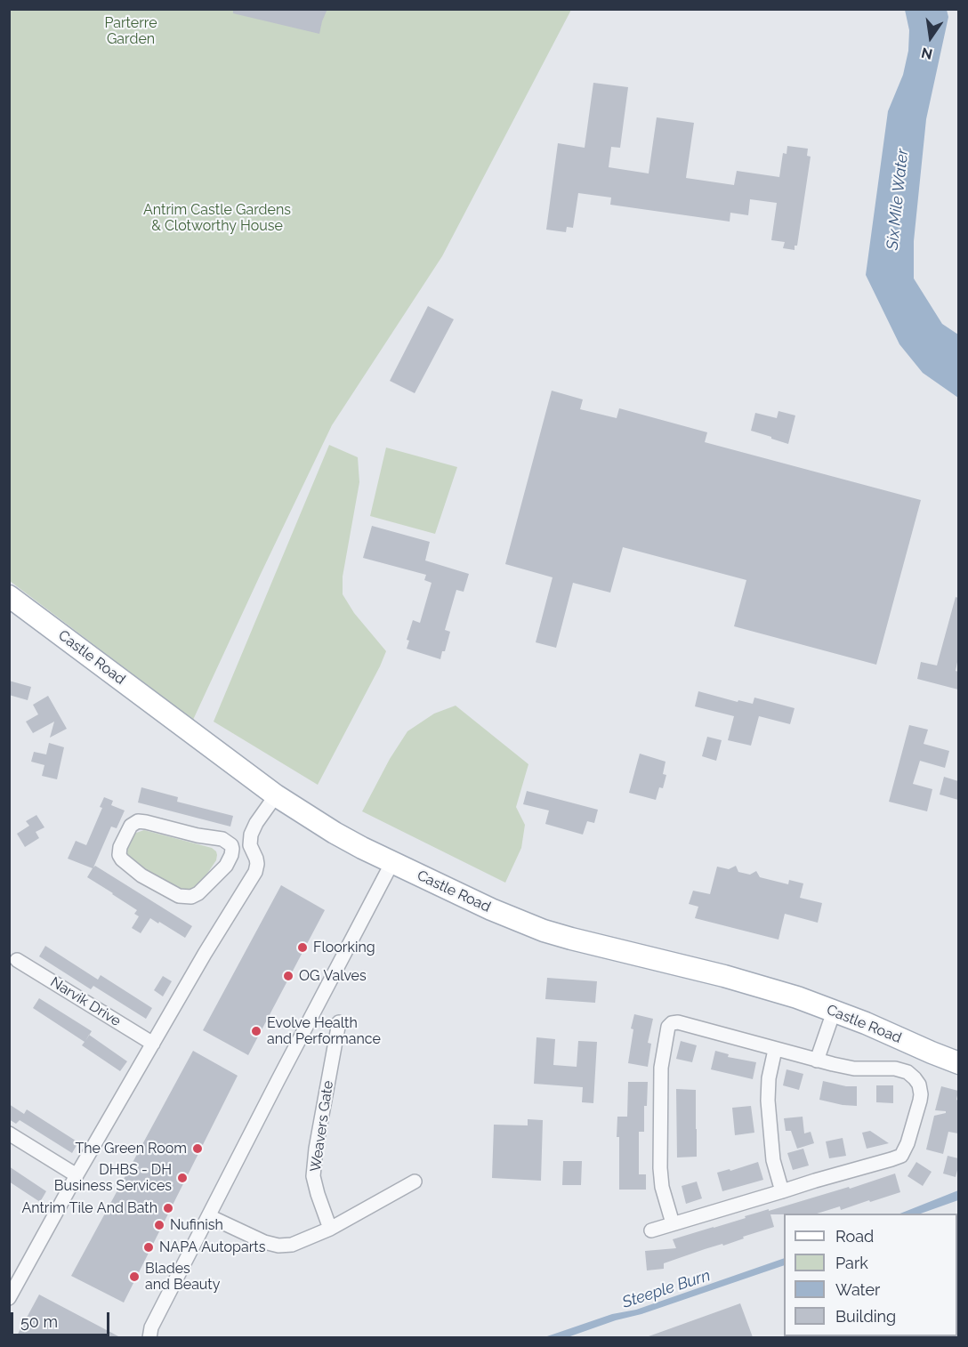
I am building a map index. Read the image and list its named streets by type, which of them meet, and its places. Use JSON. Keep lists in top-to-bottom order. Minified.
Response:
{"streets":{"main road":["Castle Road"],"street":["Narvik Drive","Weavers Gate"]},"water":["Six Mile Water","Steeple Burn"],"parks":["Parterre Garden","Antrim Castle Gardens & Clotworthy House"],"places":["Floorking","OG Valves","Evolve Health and Performance","The Green Room","DHBS - DH Business Services","Antrim Tile And Bath","Nufinish","NAPA Autoparts","Blades and Beauty"],"legend":["Road","Park","Water","Building"],"scale_bar":"50 m","north":"bottom"}
